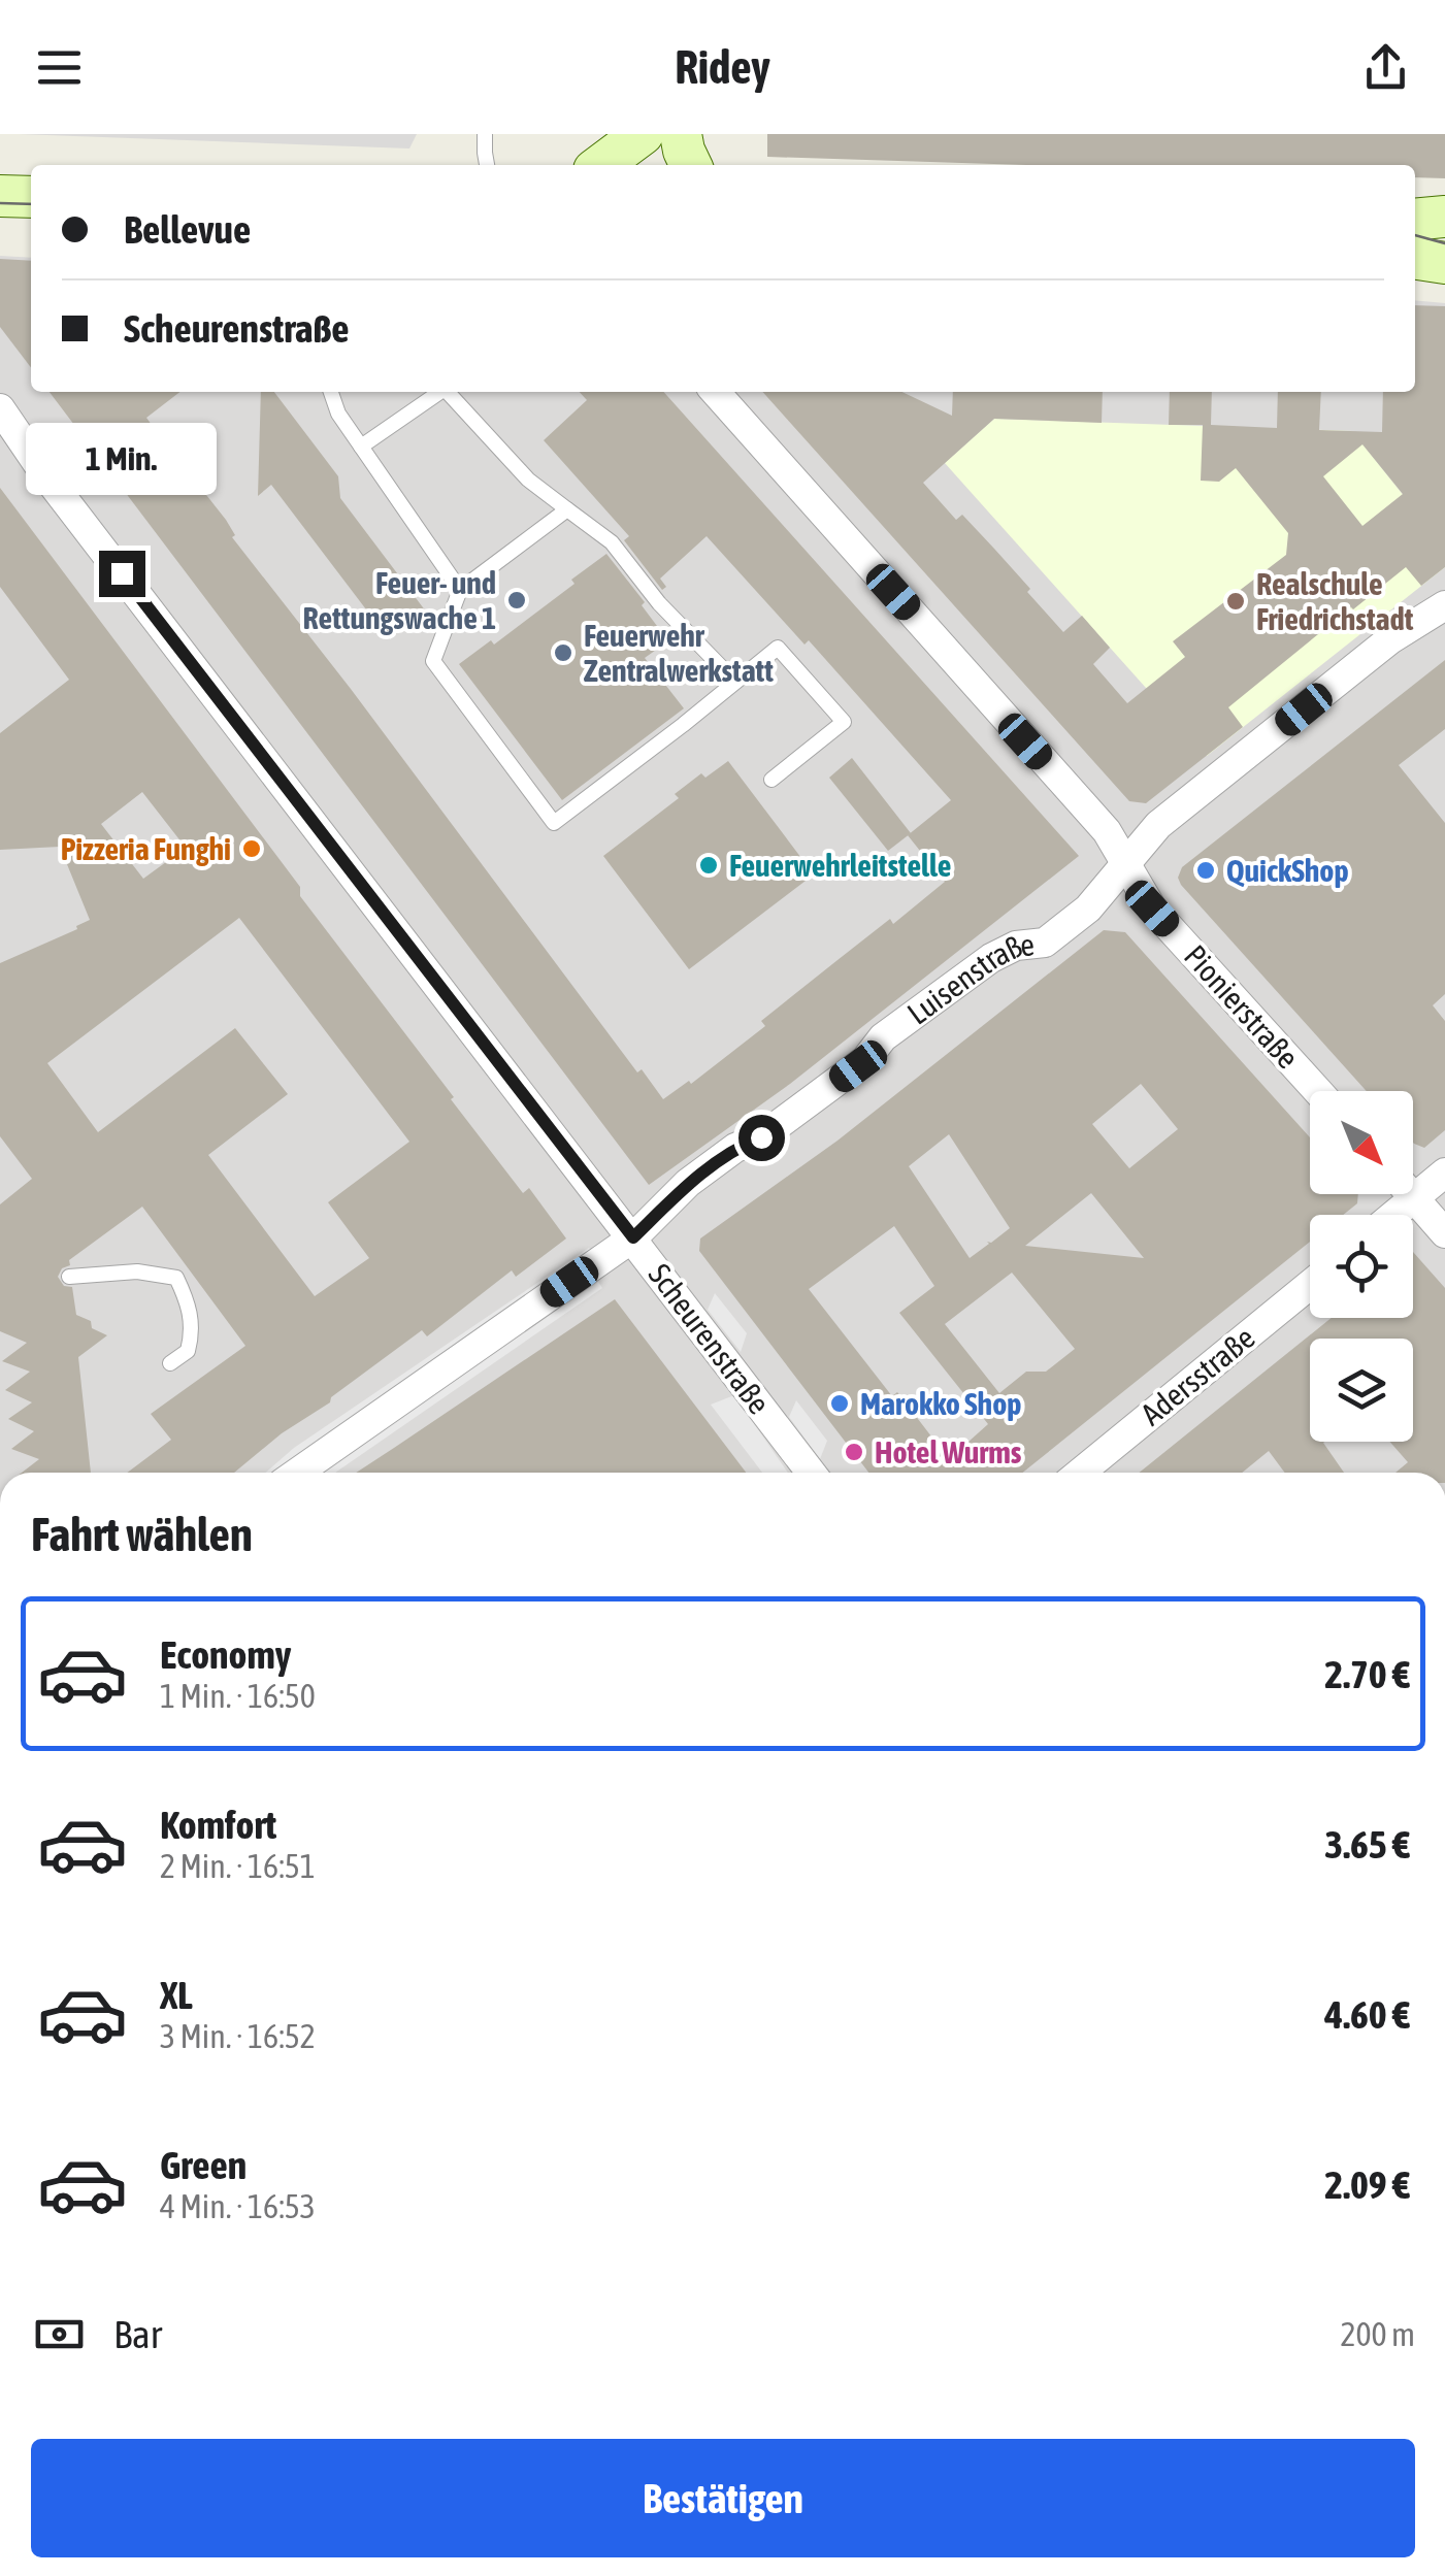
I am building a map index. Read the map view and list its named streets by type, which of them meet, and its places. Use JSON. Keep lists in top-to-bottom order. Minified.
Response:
{"streets":{"street":["Luisenstraße","Pionierstraße","Scheurenstraße","Adersstraße"]},"crossings":[["Luisenstraße","Pionierstraße"],["Luisenstraße","Scheurenstraße"]],"places":["Feuer- und Rettungswache 1","Realschule Friedrichstadt","Feuerwehr Zentralwerkstatt","Pizzeria Funghi","Feuerwehrleitstelle","QuickShop","Marokko Shop","Hotel Wurms"],"north":"bottom right","page":{"header":"Ridey","banner":["Bellevue","Scheurenstraße"],"bubble":"1 Min.","heading":"Fahrt wählen","list":[{"name":"Economy","note":"1 Min. · 16:50","value":"2.70 €"},{"name":"Komfort","note":"2 Min. · 16:51","value":"3.65 €"},{"name":"XL","note":"3 Min. · 16:52","value":"4.60 €"},{"name":"Green","note":"4 Min. · 16:53","value":"2.09 €"}],"pay":["Bar","200 m"],"buttons":"Bestätigen"}}
